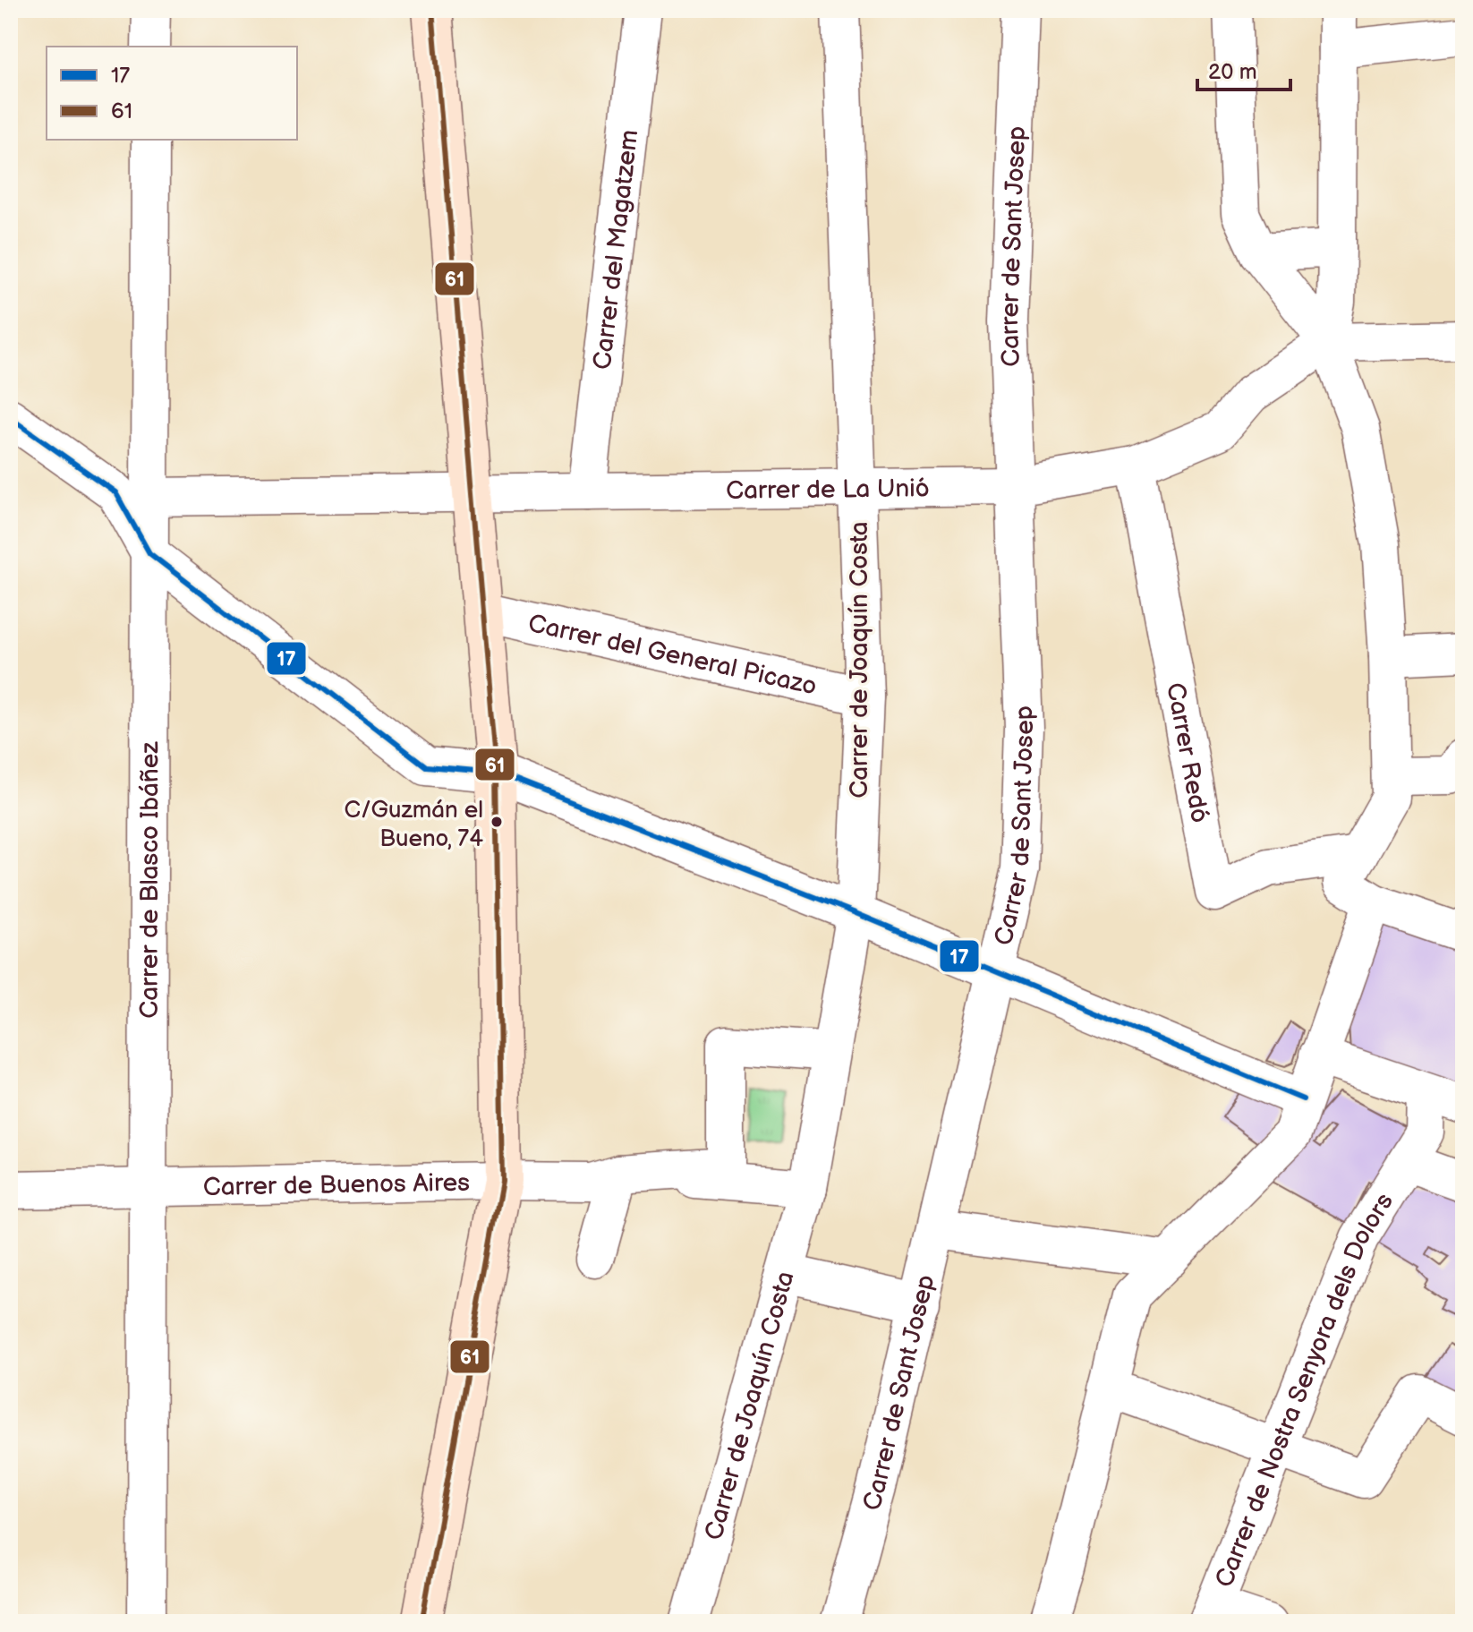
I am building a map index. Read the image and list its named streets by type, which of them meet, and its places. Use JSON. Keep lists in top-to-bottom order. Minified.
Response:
{"streets":{"street":["Carrer de Sant Josep","Carrer del Magatzem","Carrer de La Unió","Carrer del General Picazo","Carrer de Joaquín Costa","Carrer Redó","Carrer de Blasco Ibáñez","Carrer de Buenos Aires","Carrer de Nostra Senyora dels Dolors"]},"crossings":[["Carrer de Sant Josep","Carrer de La Unió"],["Carrer del Magatzem","Carrer de La Unió"],["Carrer de La Unió","Carrer de Joaquín Costa"],["Carrer de La Unió","Carrer Redó"],["Carrer de La Unió","Carrer de Blasco Ibáñez"],["Carrer del General Picazo","Carrer de Joaquín Costa"],["Carrer de Blasco Ibáñez","Carrer de Buenos Aires"]],"places":["C/Guzmán el Bueno, 74"],"lines":["transit line 61","transit line 17"],"legend":["17","61"],"scale_bar":"20 m"}
